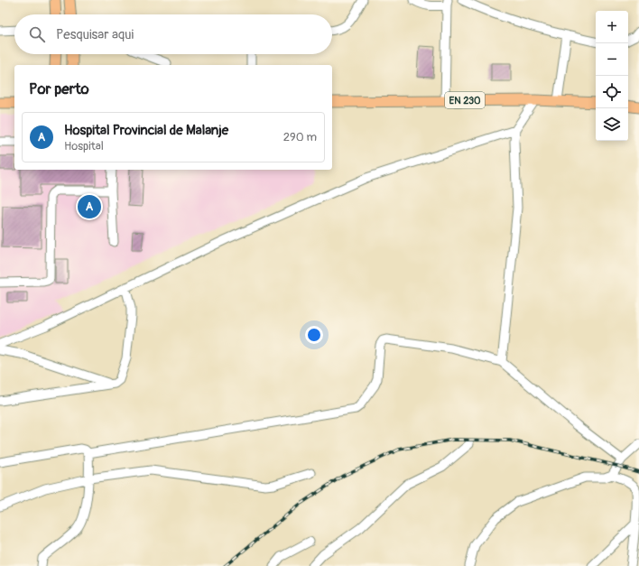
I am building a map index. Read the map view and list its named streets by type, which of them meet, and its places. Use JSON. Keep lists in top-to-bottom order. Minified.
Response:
{"streets":{"main road":["EN 230"]},"page":{"map_buttons":["+","−"],"search":"Pesquisar aqui","heading":"Por perto","list":[{"mark":"A","name":"Hospital Provincial de Malanje","note":"Hospital","value":"290 m"}],"pins":"A"}}
